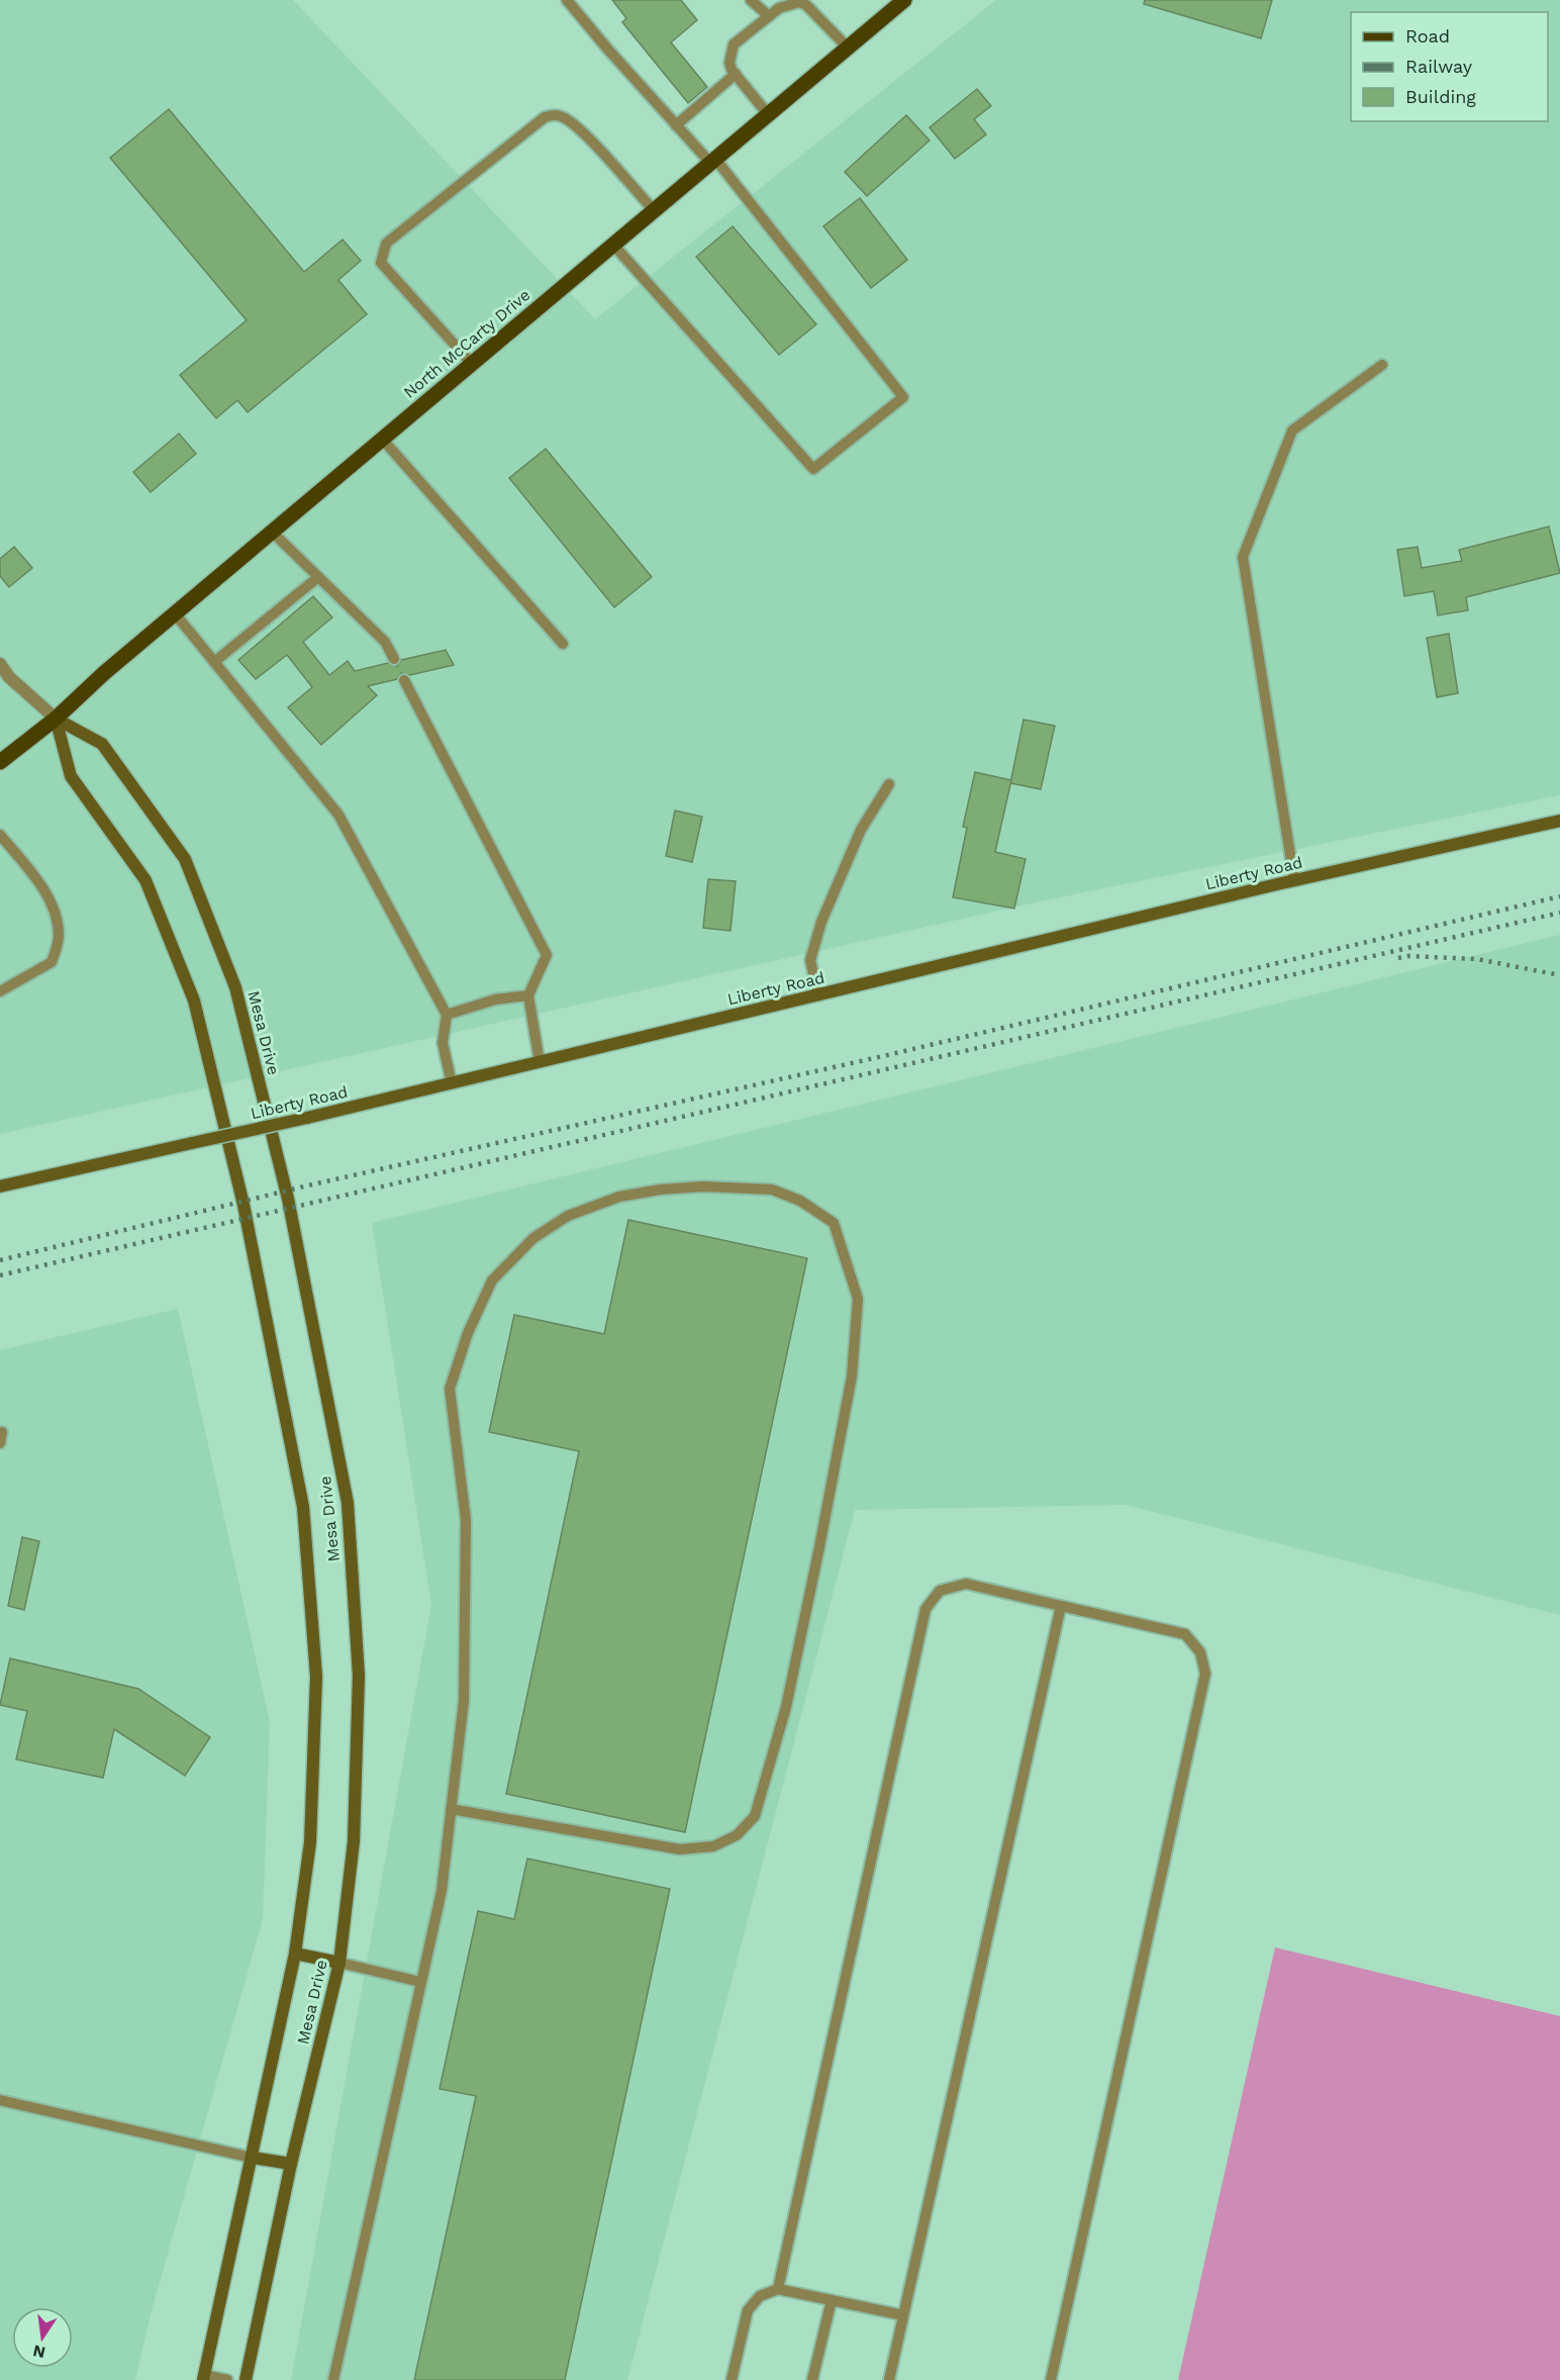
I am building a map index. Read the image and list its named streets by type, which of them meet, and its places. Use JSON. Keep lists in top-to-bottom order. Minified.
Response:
{"streets":{"main road":["North McCarty Drive","Liberty Road","Mesa Drive"]},"crossings":[["North McCarty Drive","Mesa Drive"]],"legend":["Road","Railway","Building"],"north":"bottom"}
